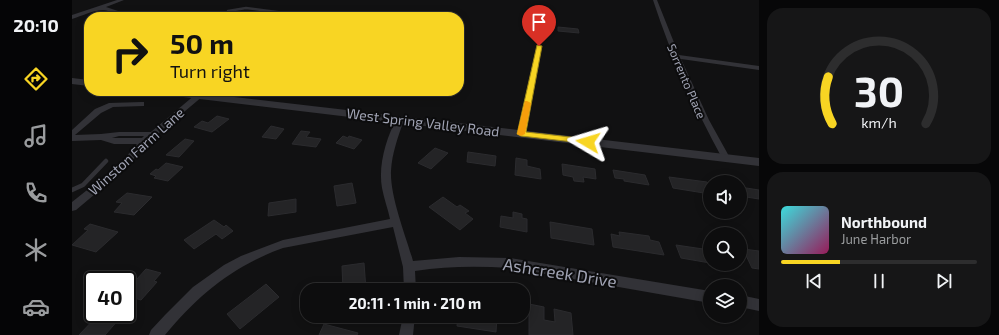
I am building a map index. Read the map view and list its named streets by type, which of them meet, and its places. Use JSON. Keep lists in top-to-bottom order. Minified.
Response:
{"streets":{"street":["Sorrento Place","West Spring Valley Road","Winston Farm Lane","Ashcreek Drive"]},"crossings":[["Sorrento Place","West Spring Valley Road"]],"page":{"tabs":"20:10","turn":["50 m","Turn right"],"song":["Northbound","June Harbor"],"limit":"40","trip":"20:11 · 1 min · 210 m","gauge":["30","km/h"]}}
